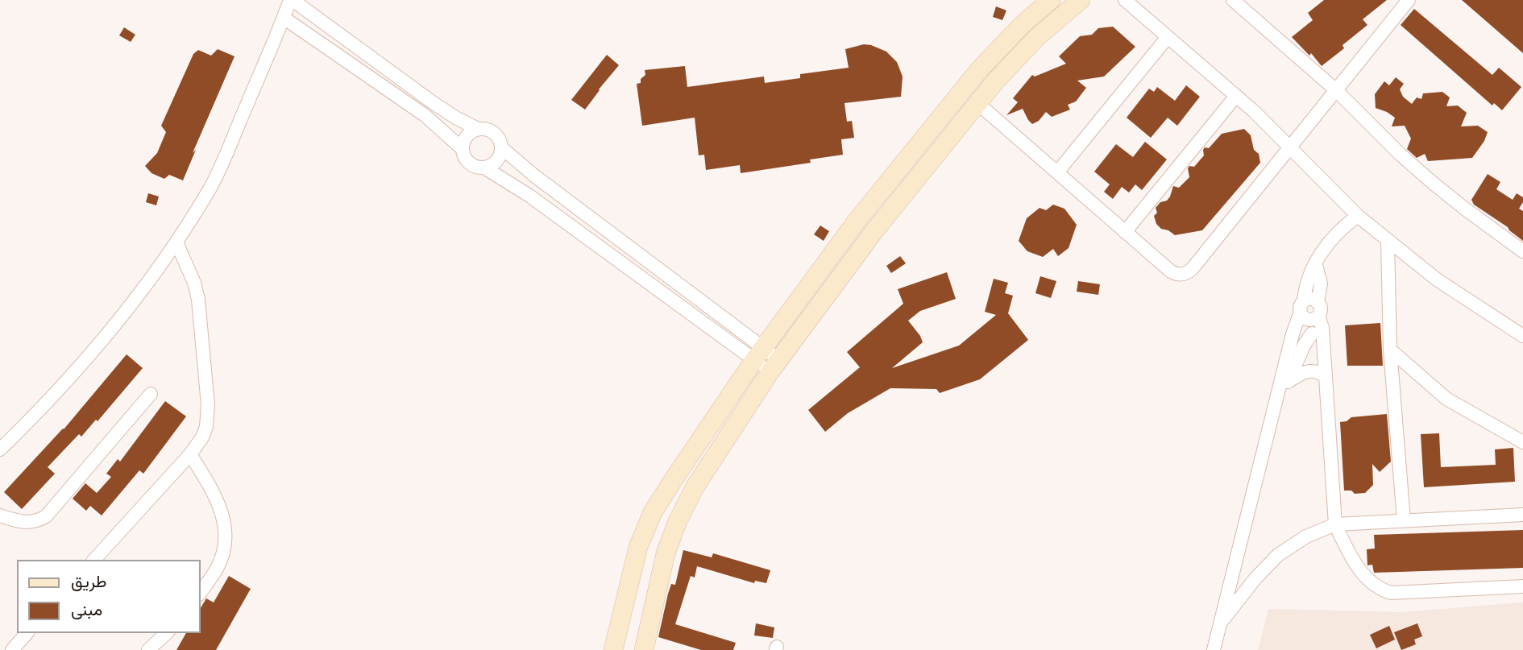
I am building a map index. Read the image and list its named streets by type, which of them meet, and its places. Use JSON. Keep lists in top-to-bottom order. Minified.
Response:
{"legend":["طريق","مبنى"]}
